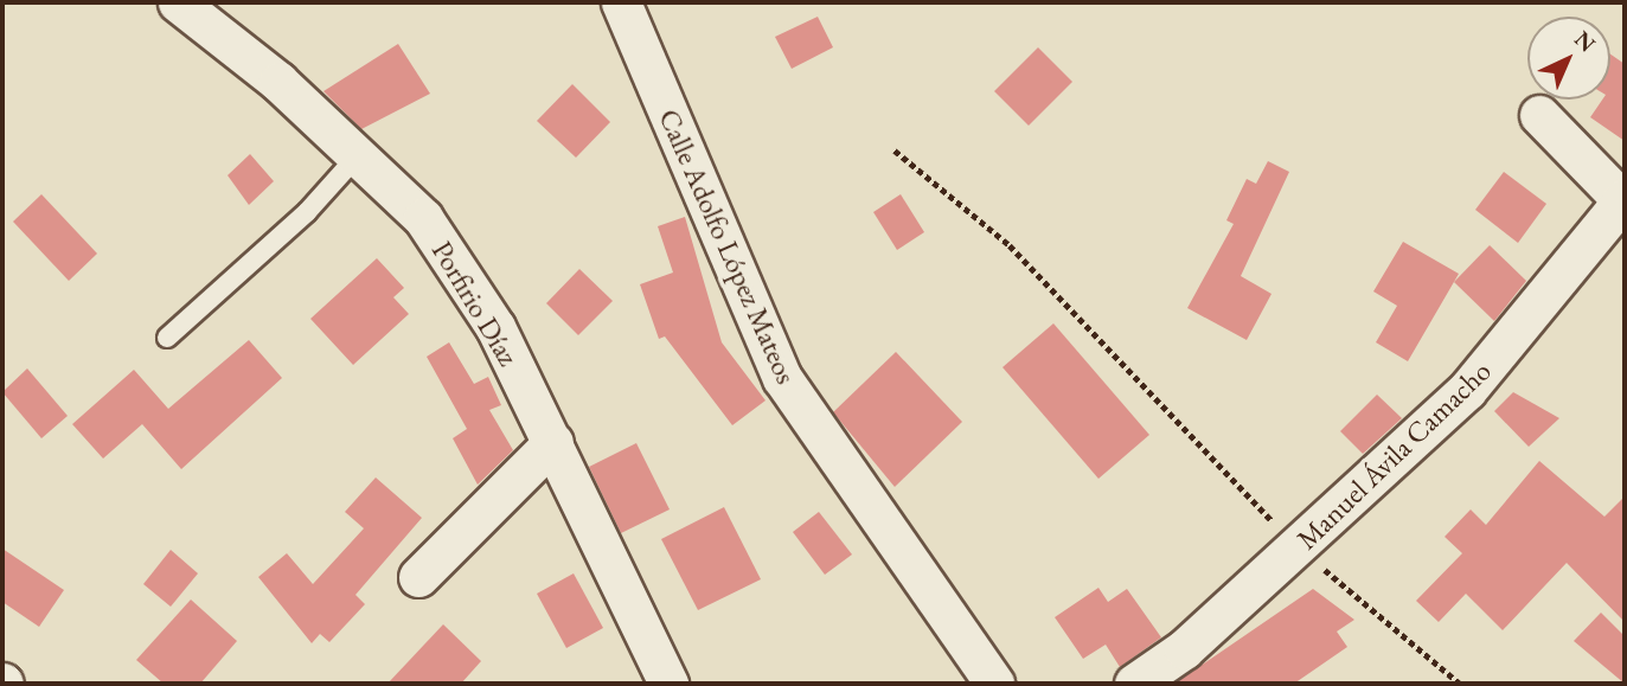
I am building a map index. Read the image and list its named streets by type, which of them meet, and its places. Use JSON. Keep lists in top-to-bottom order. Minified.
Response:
{"streets":{"street":["Calle Adolfo López Mateos","Porfirio Díaz","Manuel Ávila Camacho"]},"north":"top right"}
